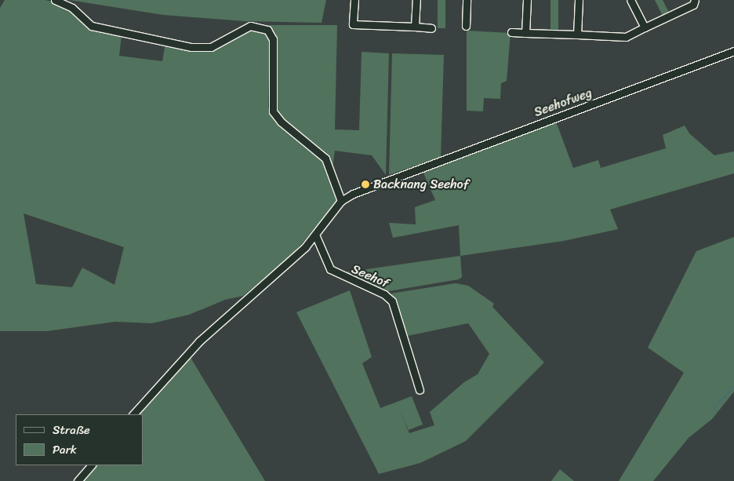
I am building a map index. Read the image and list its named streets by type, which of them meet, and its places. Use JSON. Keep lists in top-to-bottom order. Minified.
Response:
{"streets":{"street":["Seehofweg","Seehof"]},"places":["Backnang Seehof"],"legend":["Straße","Park"]}
